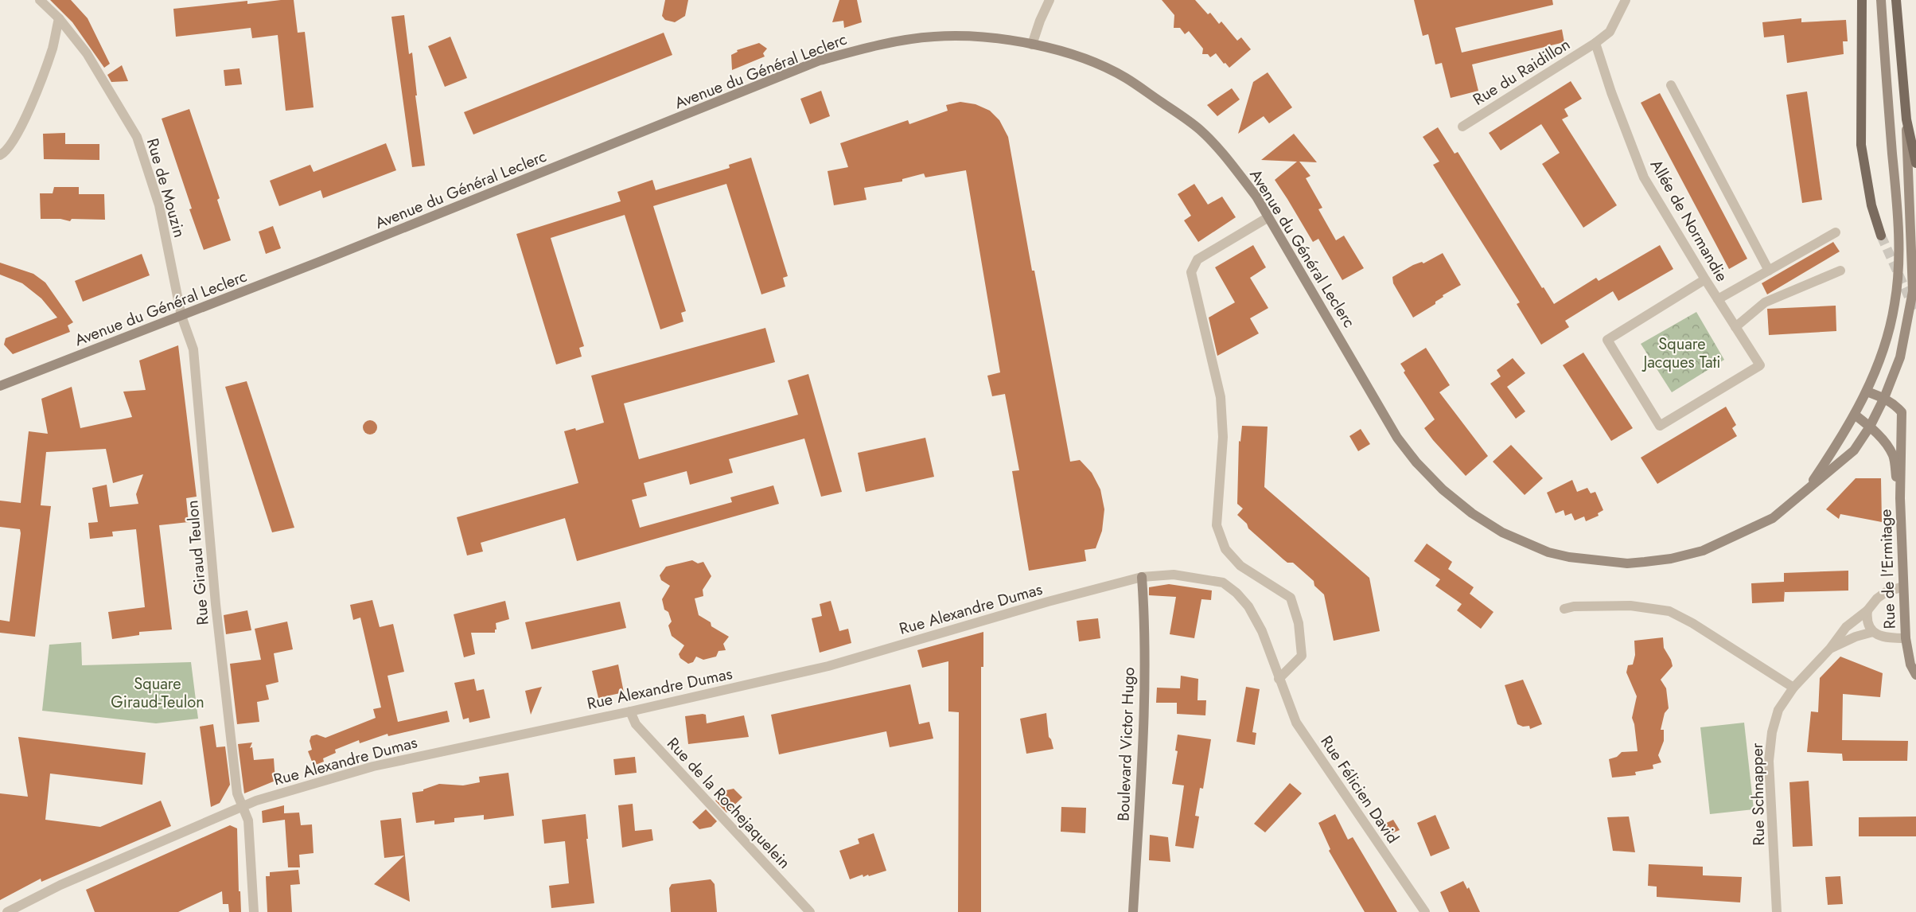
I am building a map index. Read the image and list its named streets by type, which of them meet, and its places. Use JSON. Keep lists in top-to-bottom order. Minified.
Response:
{"streets":{"main road":["Avenue du Général Leclerc","Rue de l'Ermitage","Boulevard Victor Hugo"],"street":["Rue du Raidillon","Rue de Mouzin","Allée de Normandie","Rue Giraud Teulon","Rue Alexandre Dumas","Rue Félicien David","Rue Schnapper","Rue de la Rochejaquelein"]},"crossings":[["Avenue du Général Leclerc","Rue de Mouzin"],["Avenue du Général Leclerc","Rue Giraud Teulon"],["Avenue du Général Leclerc","Rue de l'Ermitage"],["Rue du Raidillon","Allée de Normandie"],["Rue de Mouzin","Rue Giraud Teulon"],["Rue Giraud Teulon","Rue Alexandre Dumas"],["Rue de l'Ermitage","Rue Schnapper"],["Rue Alexandre Dumas","Boulevard Victor Hugo"],["Rue Alexandre Dumas","Rue Félicien David"],["Rue Alexandre Dumas","Rue de la Rochejaquelein"]],"parks":["Square Jacques Tati","Square Giraud-Teulon"]}
